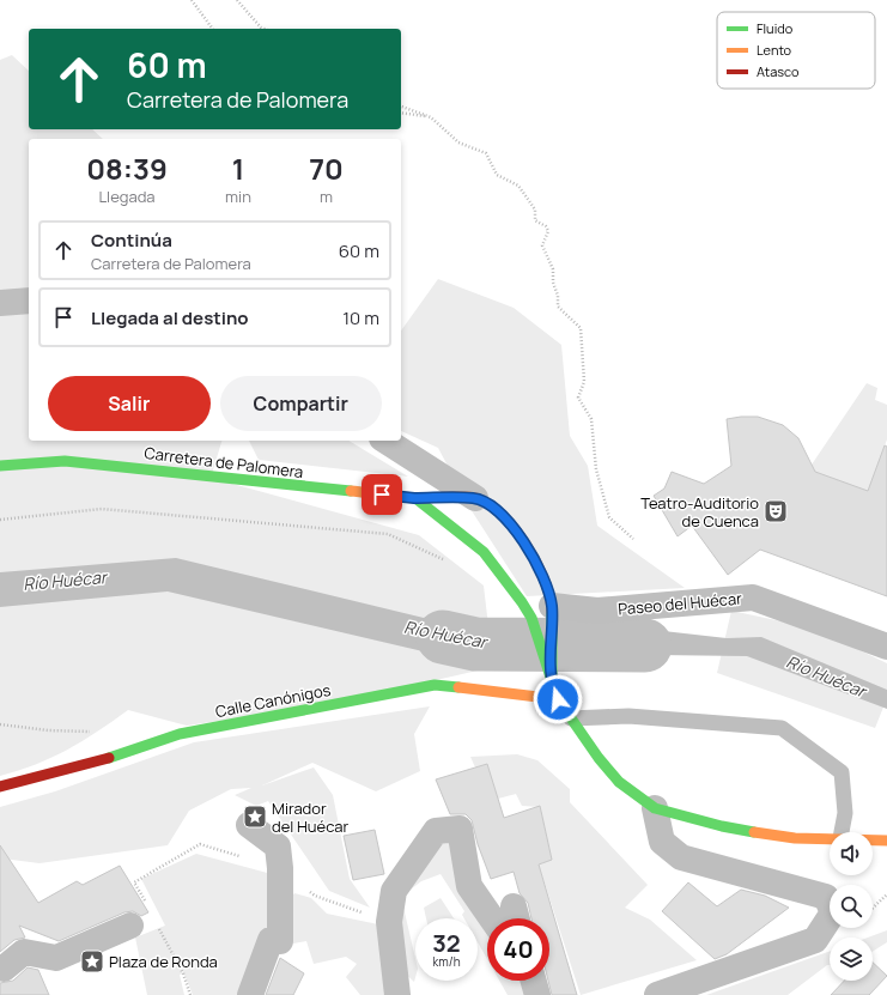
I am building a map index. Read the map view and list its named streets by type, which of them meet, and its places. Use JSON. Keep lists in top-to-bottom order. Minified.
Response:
{"streets":{"street":["Carretera de Palomera","Paseo del Huécar","Calle Canónigos"]},"water":["Río Huécar"],"places":{"theatre":["Teatro-Auditorio de Cuenca"],"place":["Mirador del Huécar","Plaza de Ronda"]},"legend":["Fluido","Lento","Atasco"],"page":{"turn":["60 m","Carretera de Palomera"],"eta":["08:39","Llegada","1","min","70","m"],"list":[{"name":"Continúa","note":"Carretera de Palomera","value":"60 m"},{"name":"Llegada al destino","value":"10 m"}],"buttons":["Salir","Compartir"],"speed":"32 km/h","limit":"40"}}
